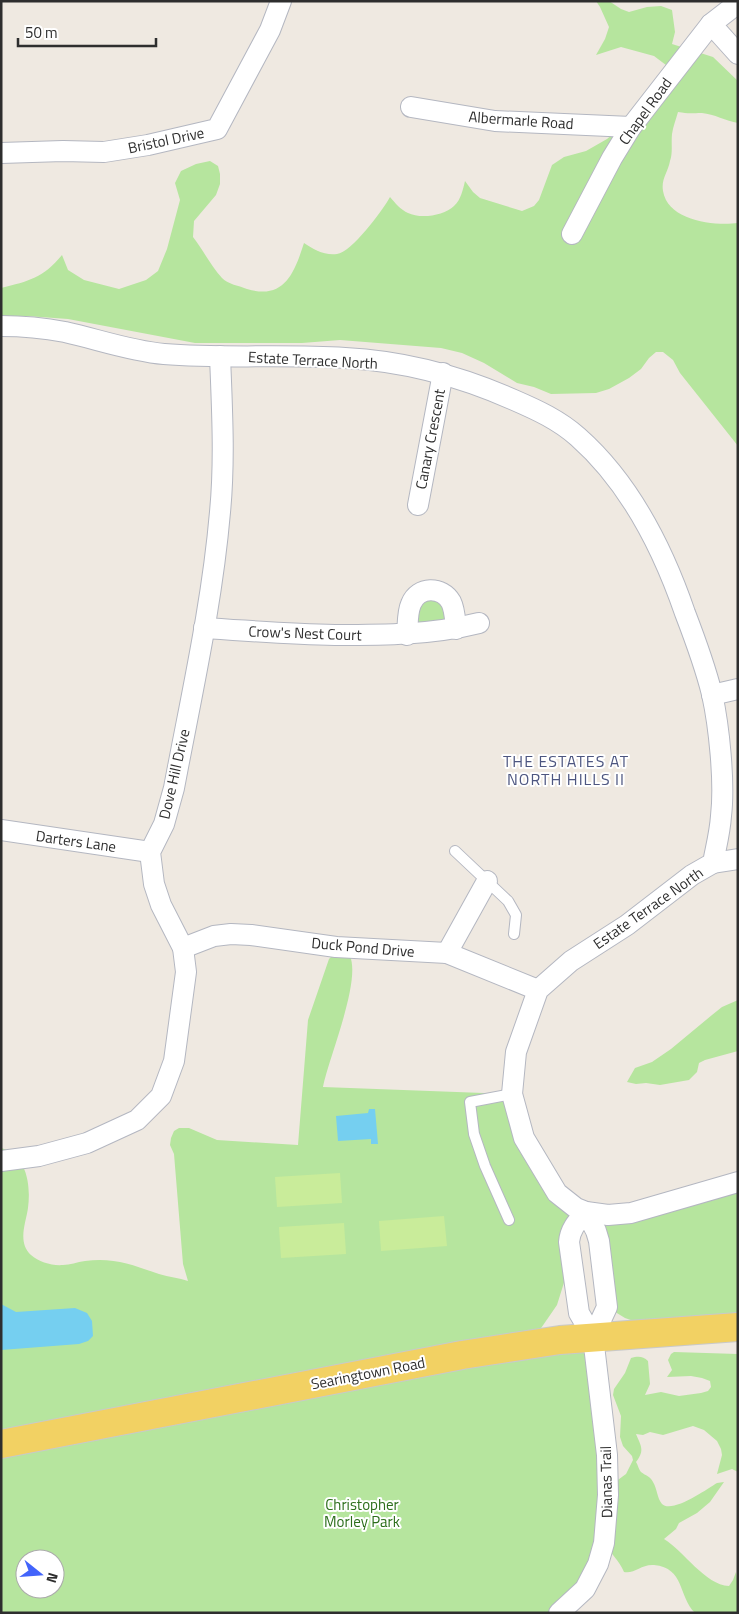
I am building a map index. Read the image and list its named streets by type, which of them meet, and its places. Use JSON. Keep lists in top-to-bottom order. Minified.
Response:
{"streets":{"main road":["Searingtown Road"],"street":["Chapel Road","Albermarle Road","Bristol Drive","Estate Terrace North","Canary Crescent","Crow's Nest Court","Dove Hill Drive","Darters Lane","Duck Pond Drive","Dianas Trail"]},"crossings":[["Chapel Road","Albermarle Road"],["Estate Terrace North","Canary Crescent"],["Estate Terrace North","Dove Hill Drive"],["Estate Terrace North","Duck Pond Drive"],["Crow's Nest Court","Dove Hill Drive"],["Dove Hill Drive","Darters Lane"],["Searingtown Road","Dianas Trail"]],"districts":["THE ESTATES AT NORTH HILLS II"],"parks":["Christopher Morley Park"],"scale_bar":"50 m","north":"right"}
